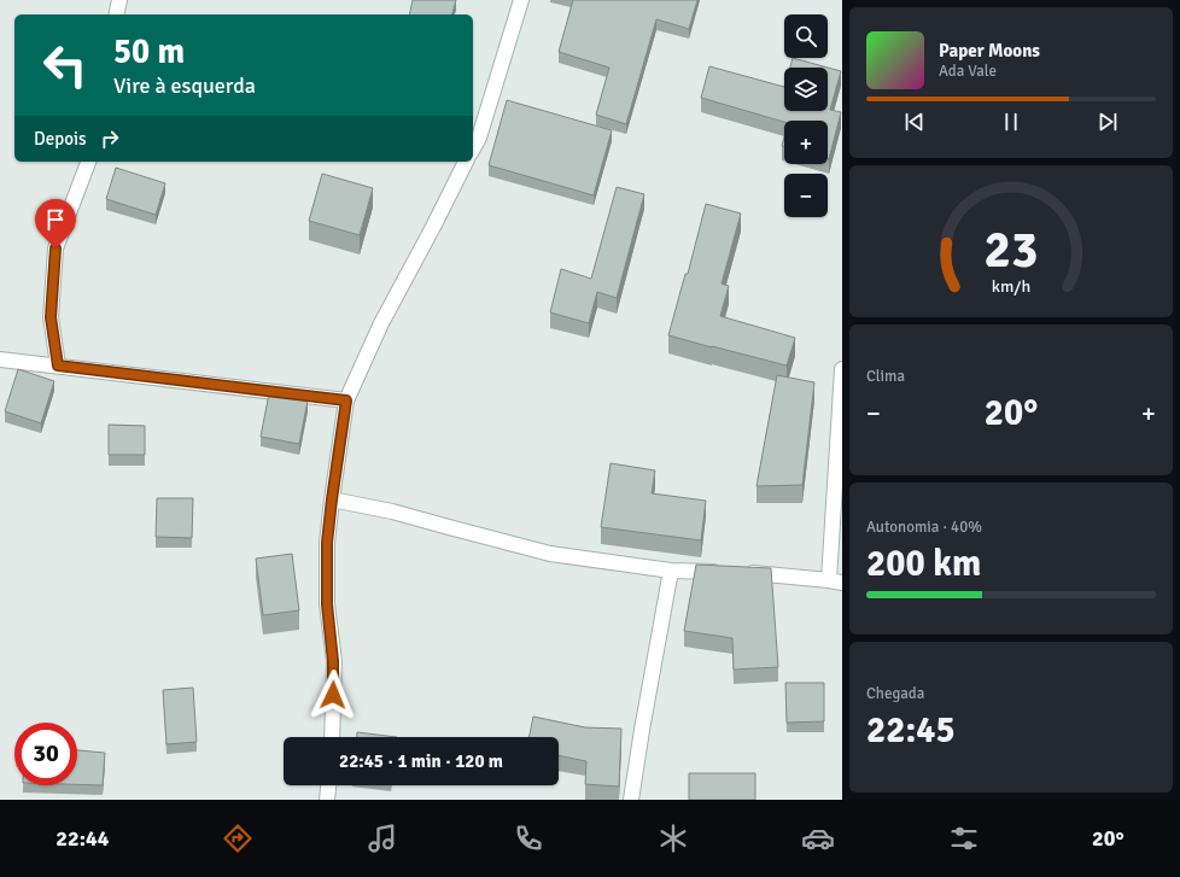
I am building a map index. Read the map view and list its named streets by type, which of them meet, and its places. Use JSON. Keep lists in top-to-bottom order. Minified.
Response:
{"page":{"map_buttons":["+","−"],"turn":["50 m","Vire à esquerda"],"song":["Paper Moons","Ada Vale"],"then":"Depois","tile":["Clima",["Autonomia · 40%","200 km"],["Chegada","22:45"]],"heat":["−","20°","+"],"limit":"30","trip":"22:45 · 1 min · 120 m","tabs":["22:44","20°"],"gauge":["23","km/h"]}}
